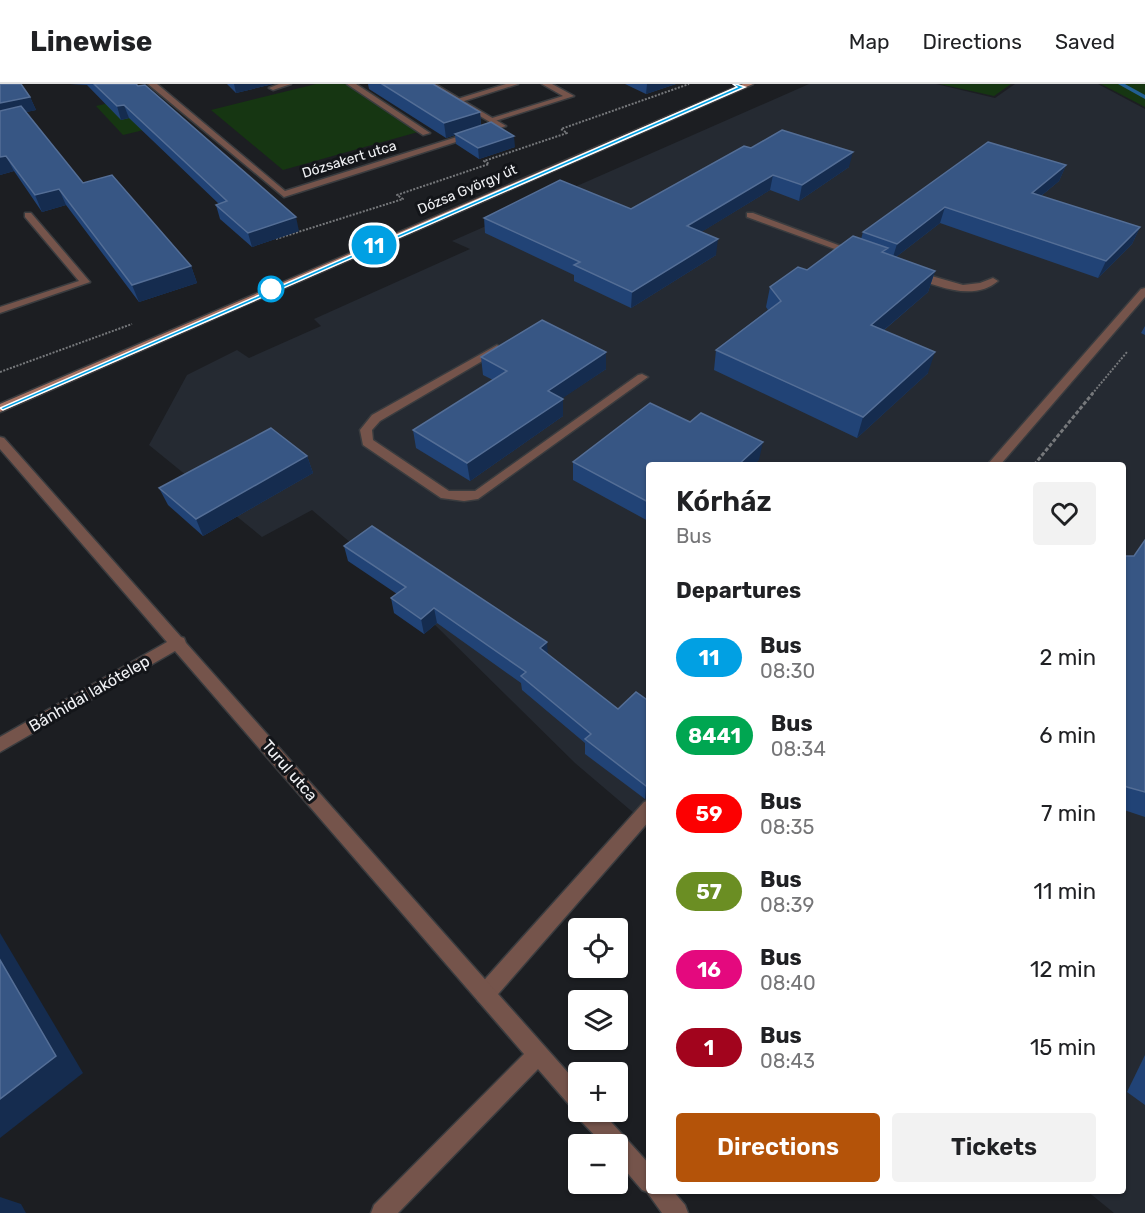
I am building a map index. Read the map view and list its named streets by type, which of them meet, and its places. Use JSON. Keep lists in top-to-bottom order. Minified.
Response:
{"streets":{"street":["Dózsakert utca","Dózsa György út","Bánhidai lakótelep","Turul utca"]},"crossings":[["Bánhidai lakótelep","Turul utca"]],"lines":["bus line 11"],"page":{"header":"Linewise","nav":["Map","Directions","Saved"],"on_map":"11","heading":[["Kórház","Bus"],"Departures"],"list":[{"mark":"11","name":"Bus","note":"08:30","value":"2 min"},{"mark":"8441","name":"Bus","note":"08:34","value":"6 min"},{"mark":"59","name":"Bus","note":"08:35","value":"7 min"},{"mark":"57","name":"Bus","note":"08:39","value":"11 min"},{"mark":"16","name":"Bus","note":"08:40","value":"12 min"},{"mark":"1","name":"Bus","note":"08:43","value":"15 min"}],"map_buttons":["+","−"],"buttons":["Directions","Tickets"]}}
